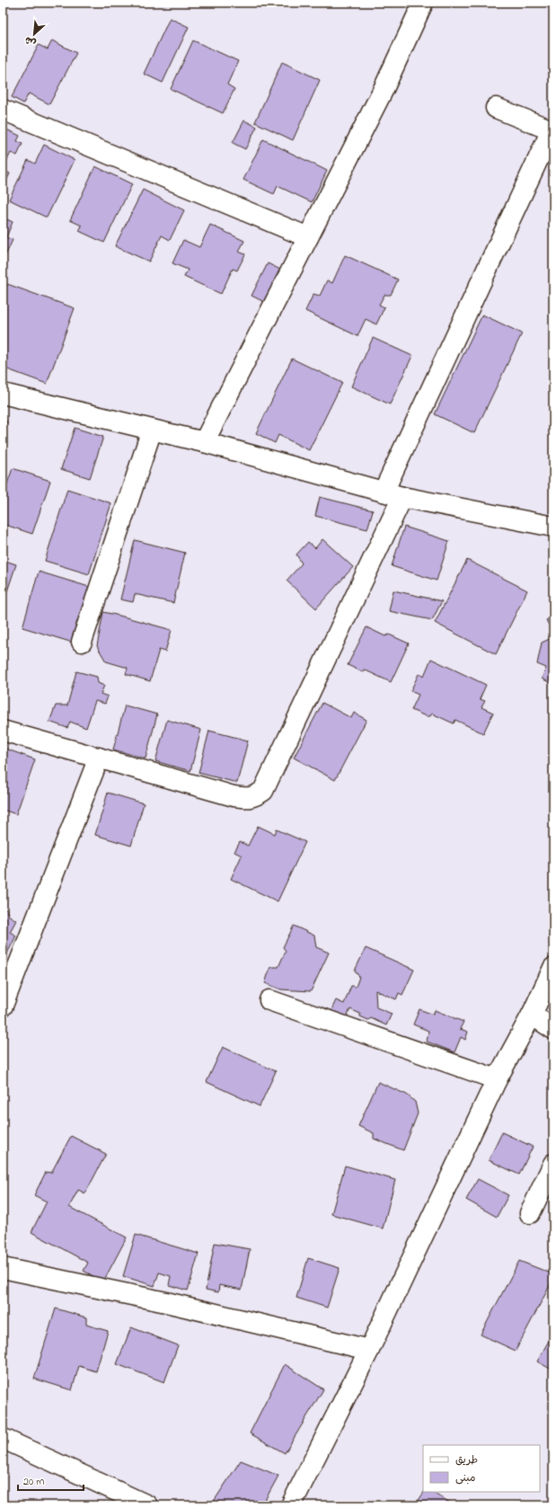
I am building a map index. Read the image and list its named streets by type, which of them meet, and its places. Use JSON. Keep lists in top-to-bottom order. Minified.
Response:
{"legend":["طريق","مبنى"],"scale_bar":"20 m","north":"bottom left"}
